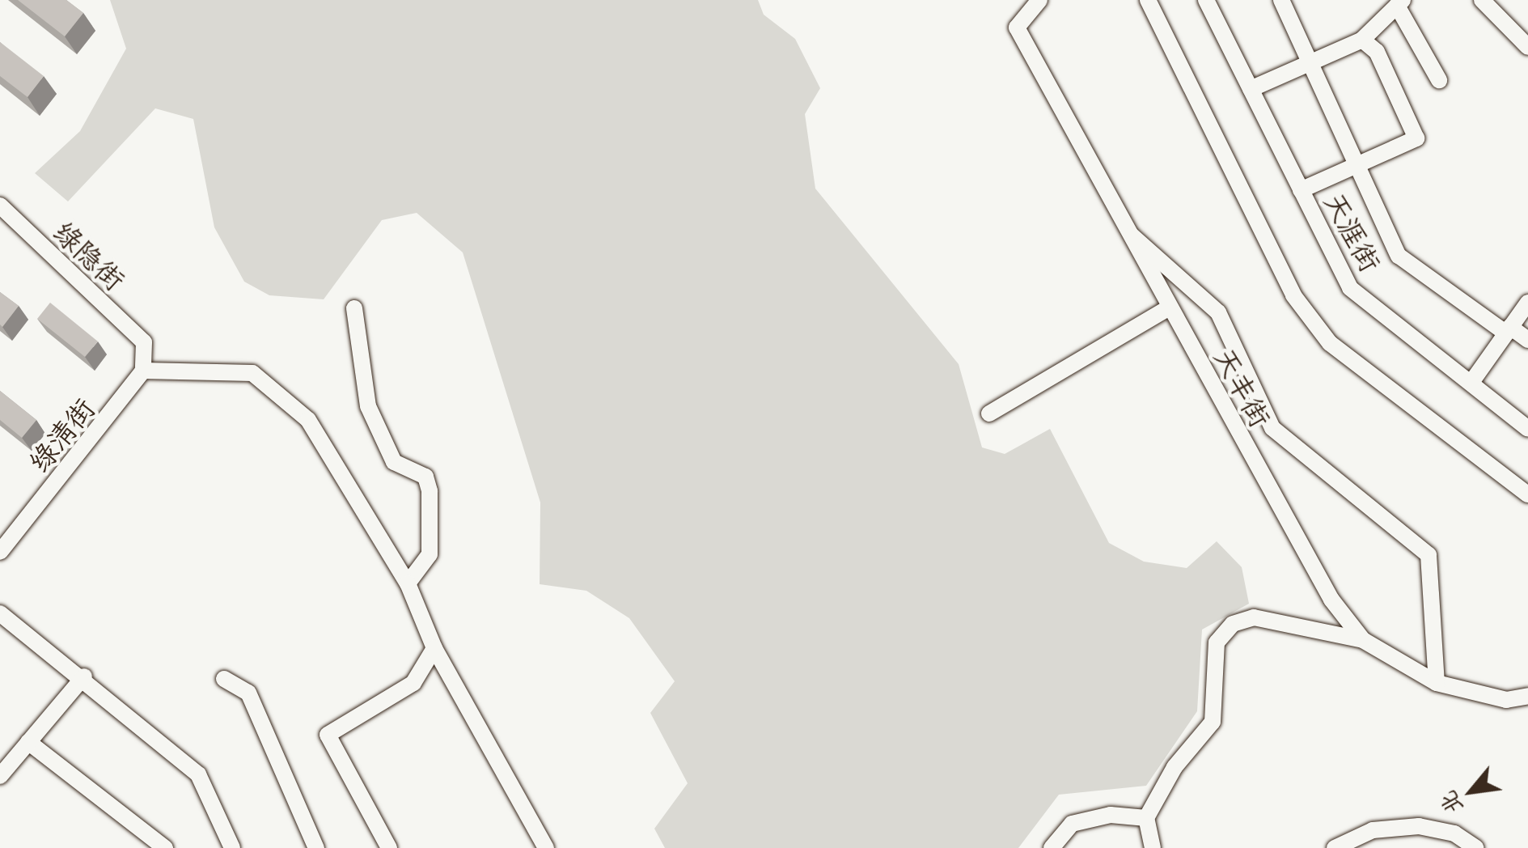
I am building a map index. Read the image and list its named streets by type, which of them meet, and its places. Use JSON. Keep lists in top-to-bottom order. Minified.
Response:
{"streets":{"street":["天涯街","绿隐街","天丰街","绿清街"]},"crossings":[["绿隐街","绿清街"]],"north":"bottom left"}
